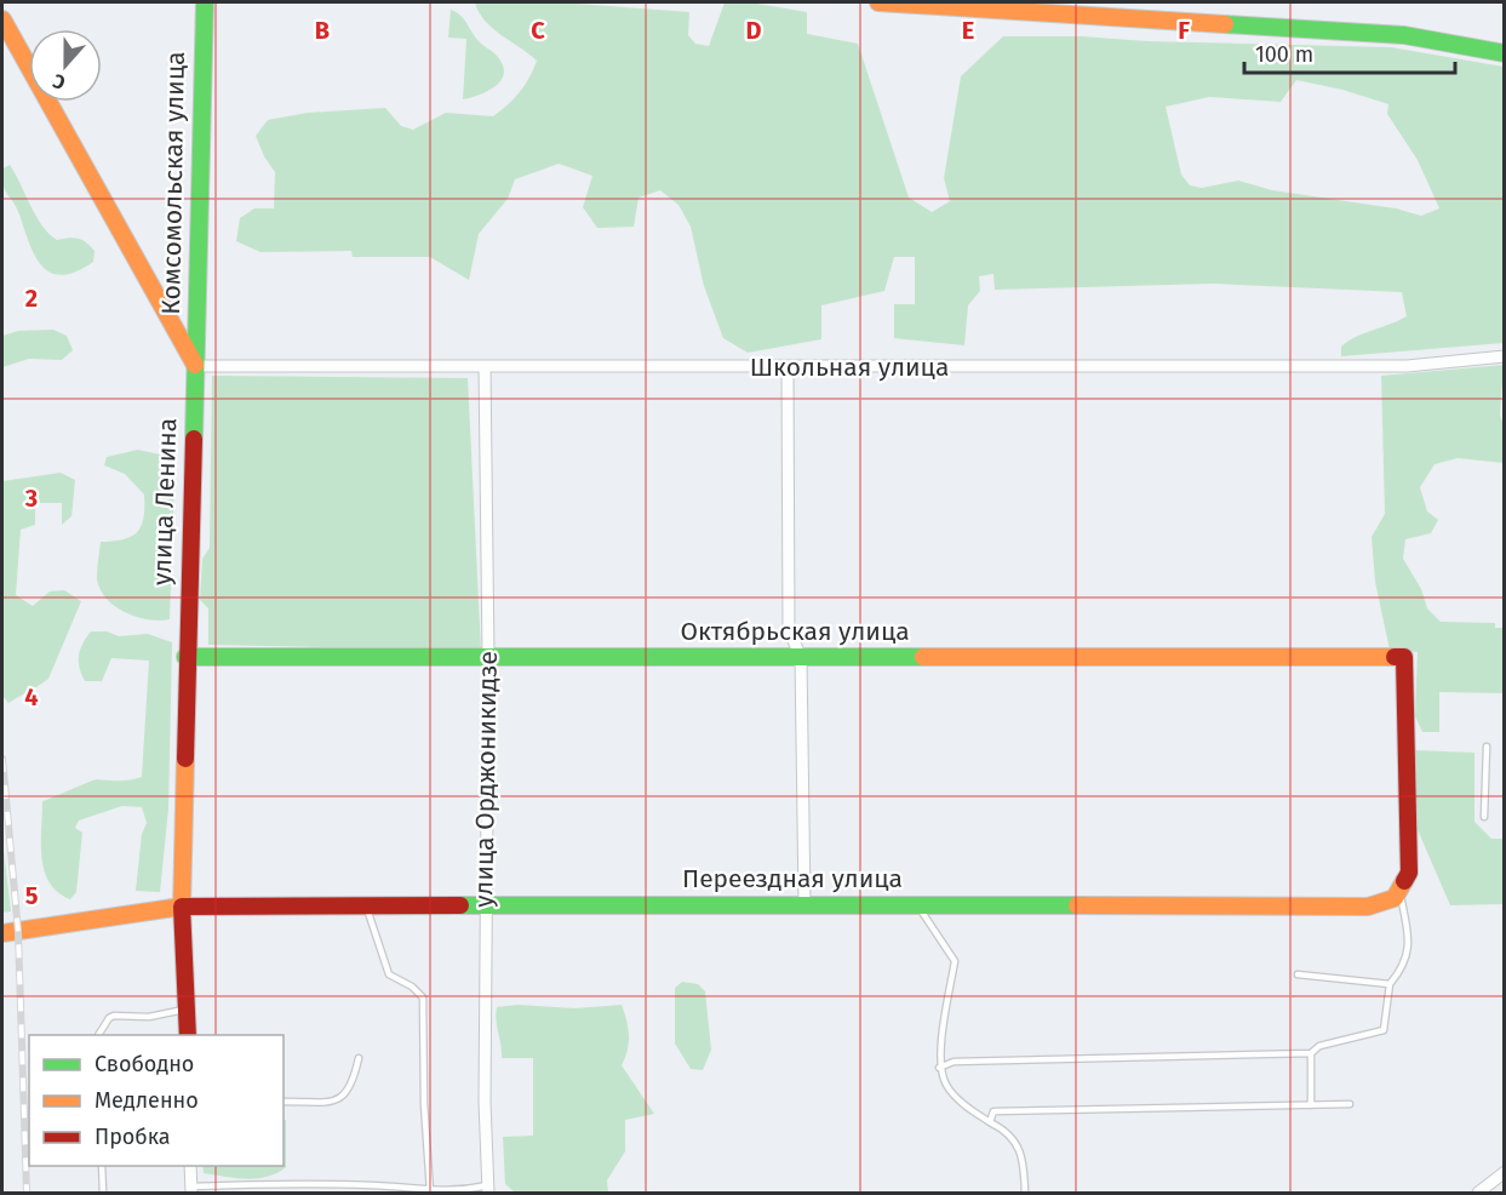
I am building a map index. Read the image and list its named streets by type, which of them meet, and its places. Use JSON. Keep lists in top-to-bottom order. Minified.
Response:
{"streets":{"street":["Комсомольская улица","Школьная улица","улица Ленина","Октябрьская улица","улица Орджоникидзе","Переездная улица"]},"crossings":[["Комсомольская улица","Школьная улица"],["Комсомольская улица","улица Ленина"],["Школьная улица","улица Ленина"],["Школьная улица","улица Орджоникидзе"],["улица Ленина","Октябрьская улица"],["улица Ленина","Переездная улица"],["Октябрьская улица","улица Орджоникидзе"],["Октябрьская улица","Переездная улица"],["улица Орджоникидзе","Переездная улица"]],"legend":["Свободно","Медленно","Пробка"],"scale_bar":"100 m","north":"bottom","grid":{"columns":["B","C","D","E","F"],"rows":["2","3","4","5"]}}
